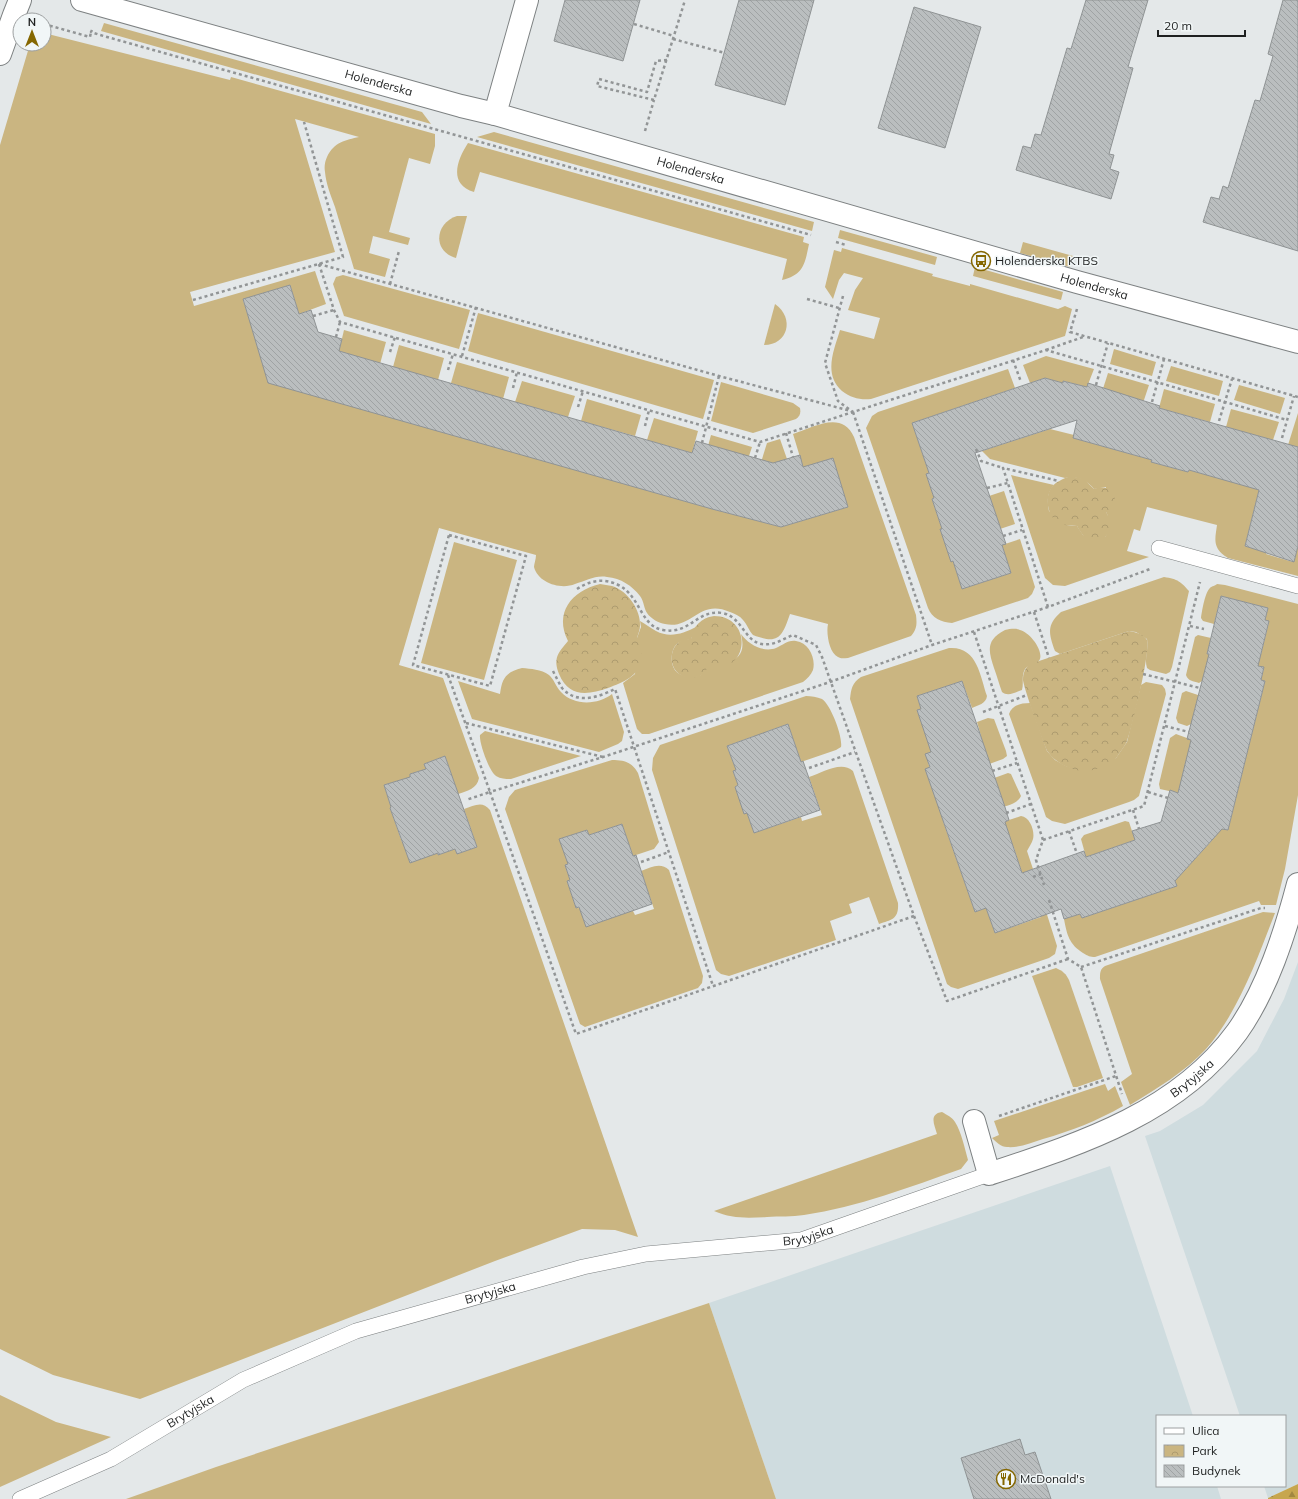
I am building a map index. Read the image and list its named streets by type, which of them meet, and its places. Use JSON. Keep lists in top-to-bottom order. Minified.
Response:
{"streets":{"street":["Holenderska","Brytyjska"]},"places":{"bus stop":["Holenderska KTBS"],"restaurant":["McDonald's"]},"legend":["Ulica","Park","Budynek"],"scale_bar":"20 m","north":"top"}
